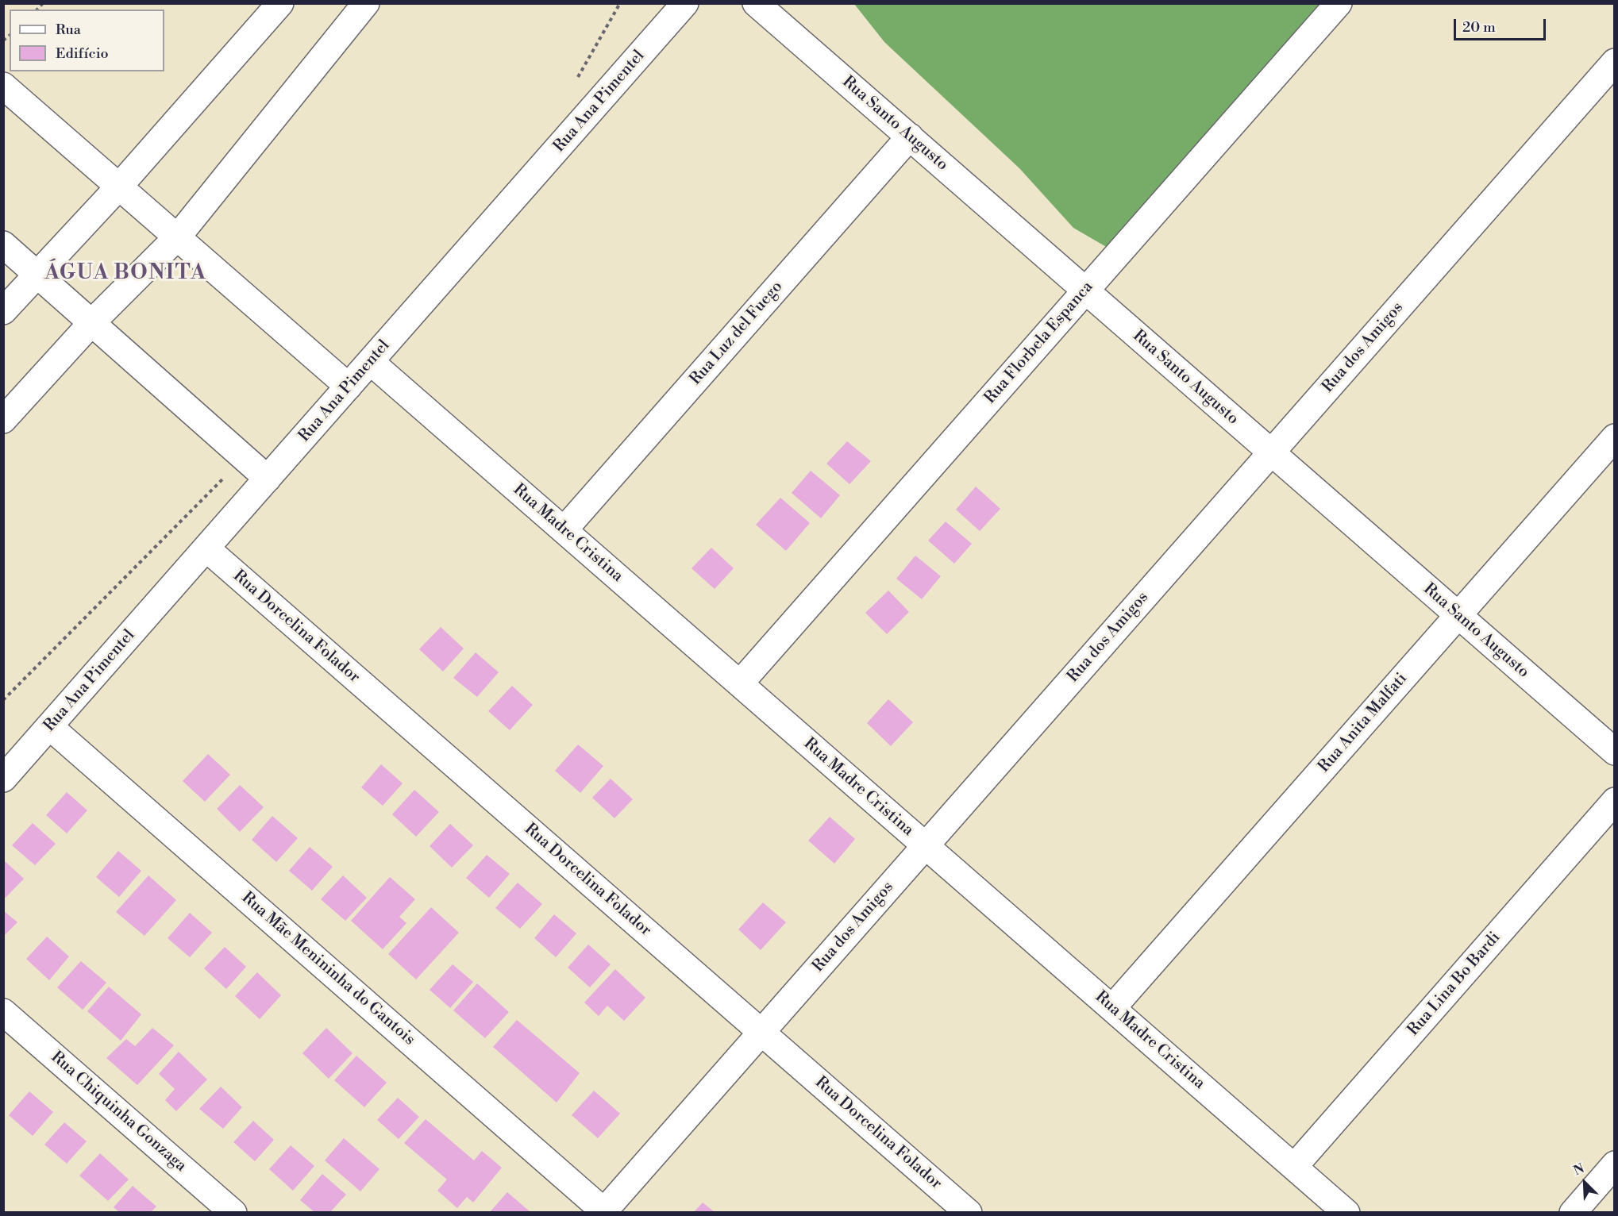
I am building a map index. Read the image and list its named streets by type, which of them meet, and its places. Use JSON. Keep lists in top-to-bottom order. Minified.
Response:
{"streets":{"street":["Rua Ana Pimentel","Rua Santo Augusto","Rua Luz del Fuego","Rua Florbela Espanca","Rua dos Amigos","Rua Madre Cristina","Rua Dorcelina Folador","Rua Anita Malfati","Rua Mãe Menininha do Gantois","Rua Lina Bo Bardi","Rua Chiquinha Gonzaga"]},"crossings":[["Rua Ana Pimentel","Rua Madre Cristina"],["Rua Ana Pimentel","Rua Dorcelina Folador"],["Rua Ana Pimentel","Rua Mãe Menininha do Gantois"],["Rua Santo Augusto","Rua Luz del Fuego"],["Rua Santo Augusto","Rua Florbela Espanca"],["Rua Santo Augusto","Rua dos Amigos"],["Rua Santo Augusto","Rua Anita Malfati"],["Rua Luz del Fuego","Rua Madre Cristina"],["Rua Florbela Espanca","Rua Madre Cristina"],["Rua dos Amigos","Rua Madre Cristina"],["Rua dos Amigos","Rua Dorcelina Folador"],["Rua dos Amigos","Rua Mãe Menininha do Gantois"],["Rua Madre Cristina","Rua Anita Malfati"],["Rua Madre Cristina","Rua Lina Bo Bardi"]],"districts":["ÁGUA BONITA"],"legend":["Rua","Edifício"],"scale_bar":"20 m","north":"top left"}
